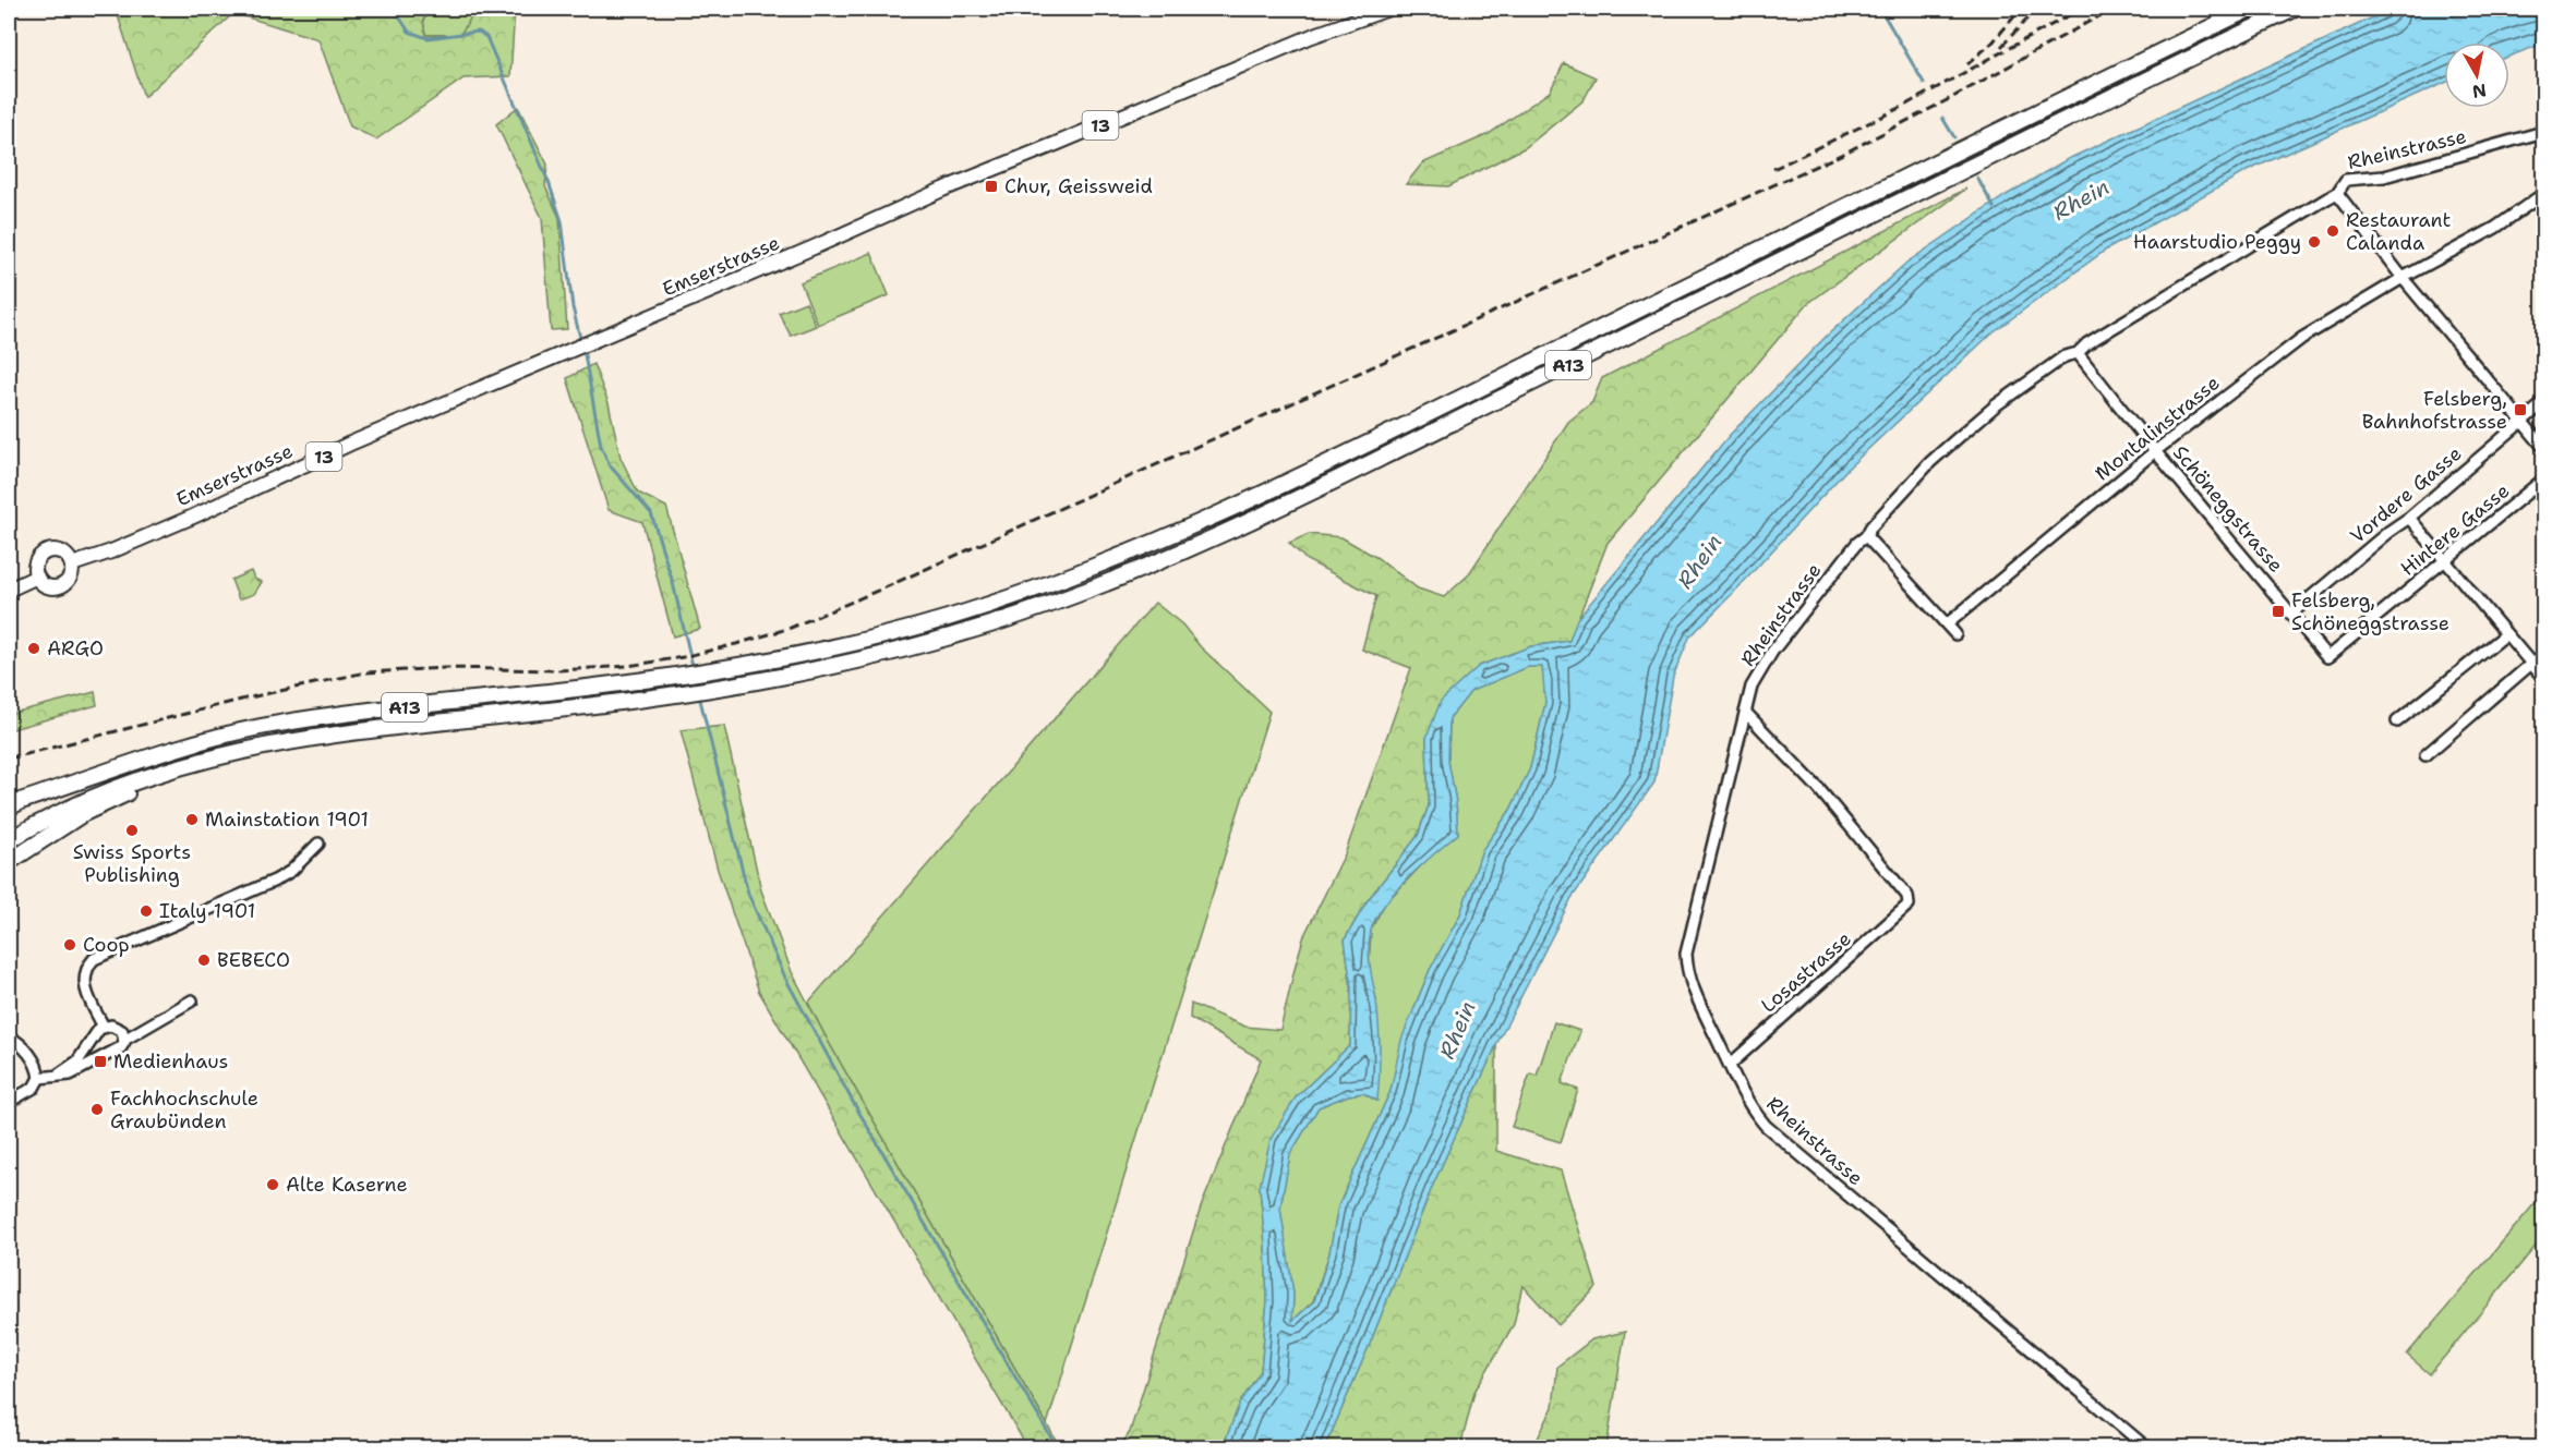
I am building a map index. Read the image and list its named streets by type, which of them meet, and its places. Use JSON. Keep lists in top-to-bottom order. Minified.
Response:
{"streets":{"highway":["A13"],"main road":["13","Emserstrasse"],"street":["Rheinstrasse","Montalinstrasse","Vordere Gasse","Schöneggstrasse","Hintere Gasse","Losastrasse"]},"crossings":[["Rheinstrasse","Schöneggstrasse"],["Rheinstrasse","Losastrasse"],["Montalinstrasse","Schöneggstrasse"],["Vordere Gasse","Schöneggstrasse"],["Schöneggstrasse","Hintere Gasse"]],"water":["Rhein"],"places":{"transit":["Chur, Geissweid","Felsberg, Bahnhofstrasse","Felsberg, Schöneggstrasse","Medienhaus"],"other":["Restaurant Calanda","Haarstudio Peggy","ARGO","Mainstation 1901","Swiss Sports Publishing","Italy 1901","Coop","BEBECO","Fachhochschule Graubünden","Alte Kaserne"]},"north":"bottom"}
